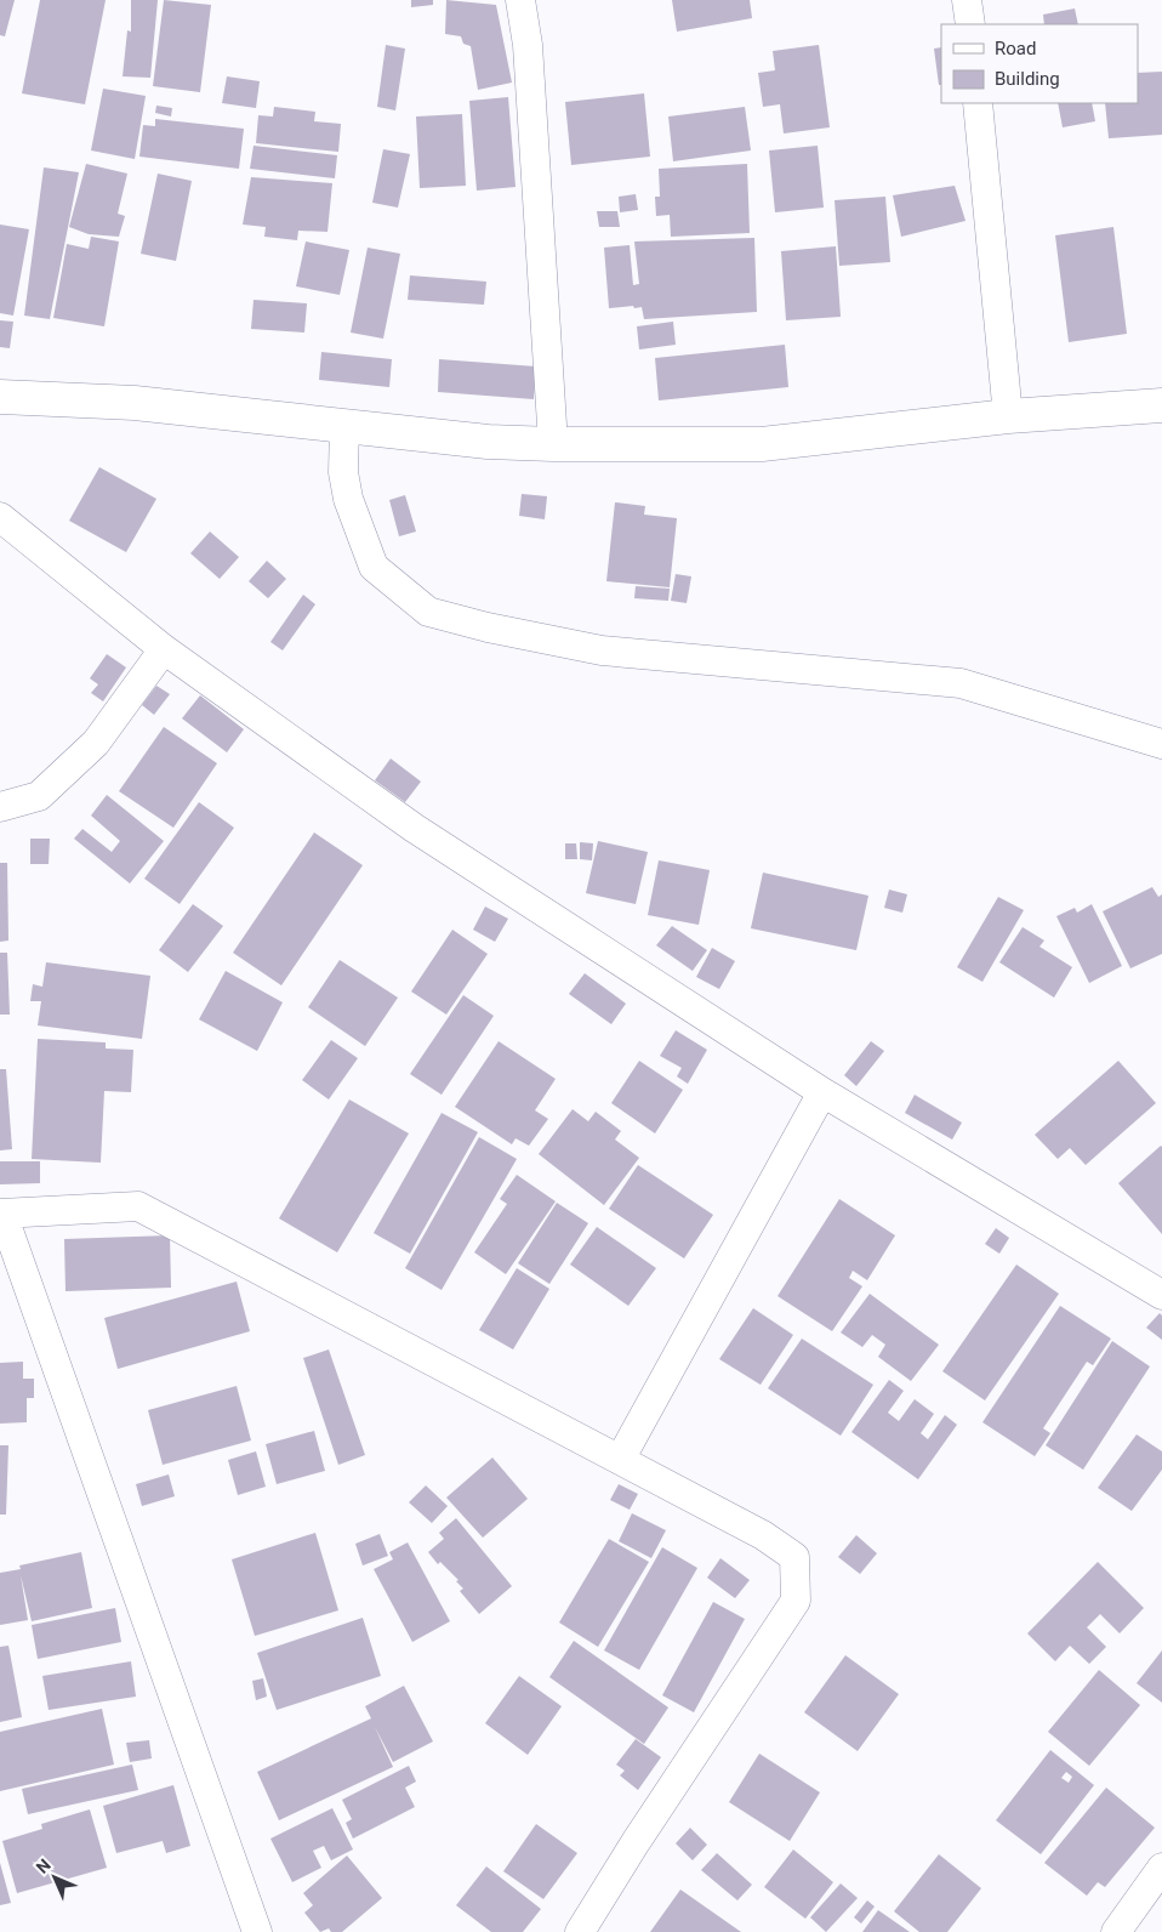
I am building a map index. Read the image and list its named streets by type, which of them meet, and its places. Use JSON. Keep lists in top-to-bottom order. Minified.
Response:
{"legend":["Road","Building"],"north":"top left"}
